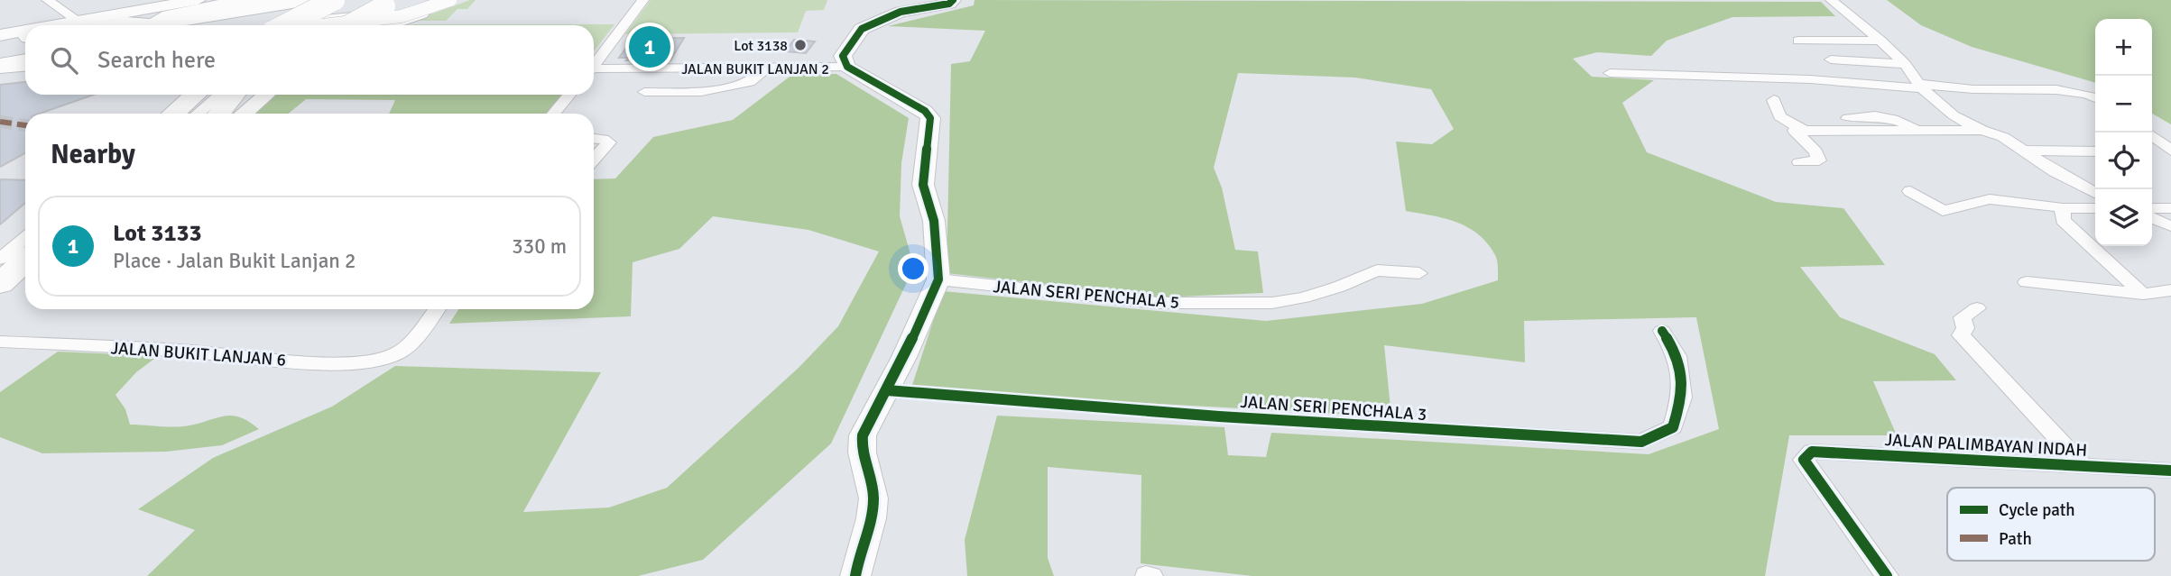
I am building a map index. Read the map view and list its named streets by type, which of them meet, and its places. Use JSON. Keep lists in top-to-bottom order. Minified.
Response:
{"streets":{"street":["JALAN BUKIT LANJAN 2","JALAN SERI PENCHALA 5","JALAN BUKIT LANJAN 6","JALAN SERI PENCHALA 3","JALAN PALIMBAYAN INDAH"]},"places":["Lot 3138"],"legend":["Cycle path","Path"],"page":{"map_buttons":["+","−"],"pins":"1","search":"Search here","heading":"Nearby","list":[{"mark":"1","name":"Lot 3133","note":"Place · Jalan Bukit Lanjan 2","value":"330 m"}]}}
